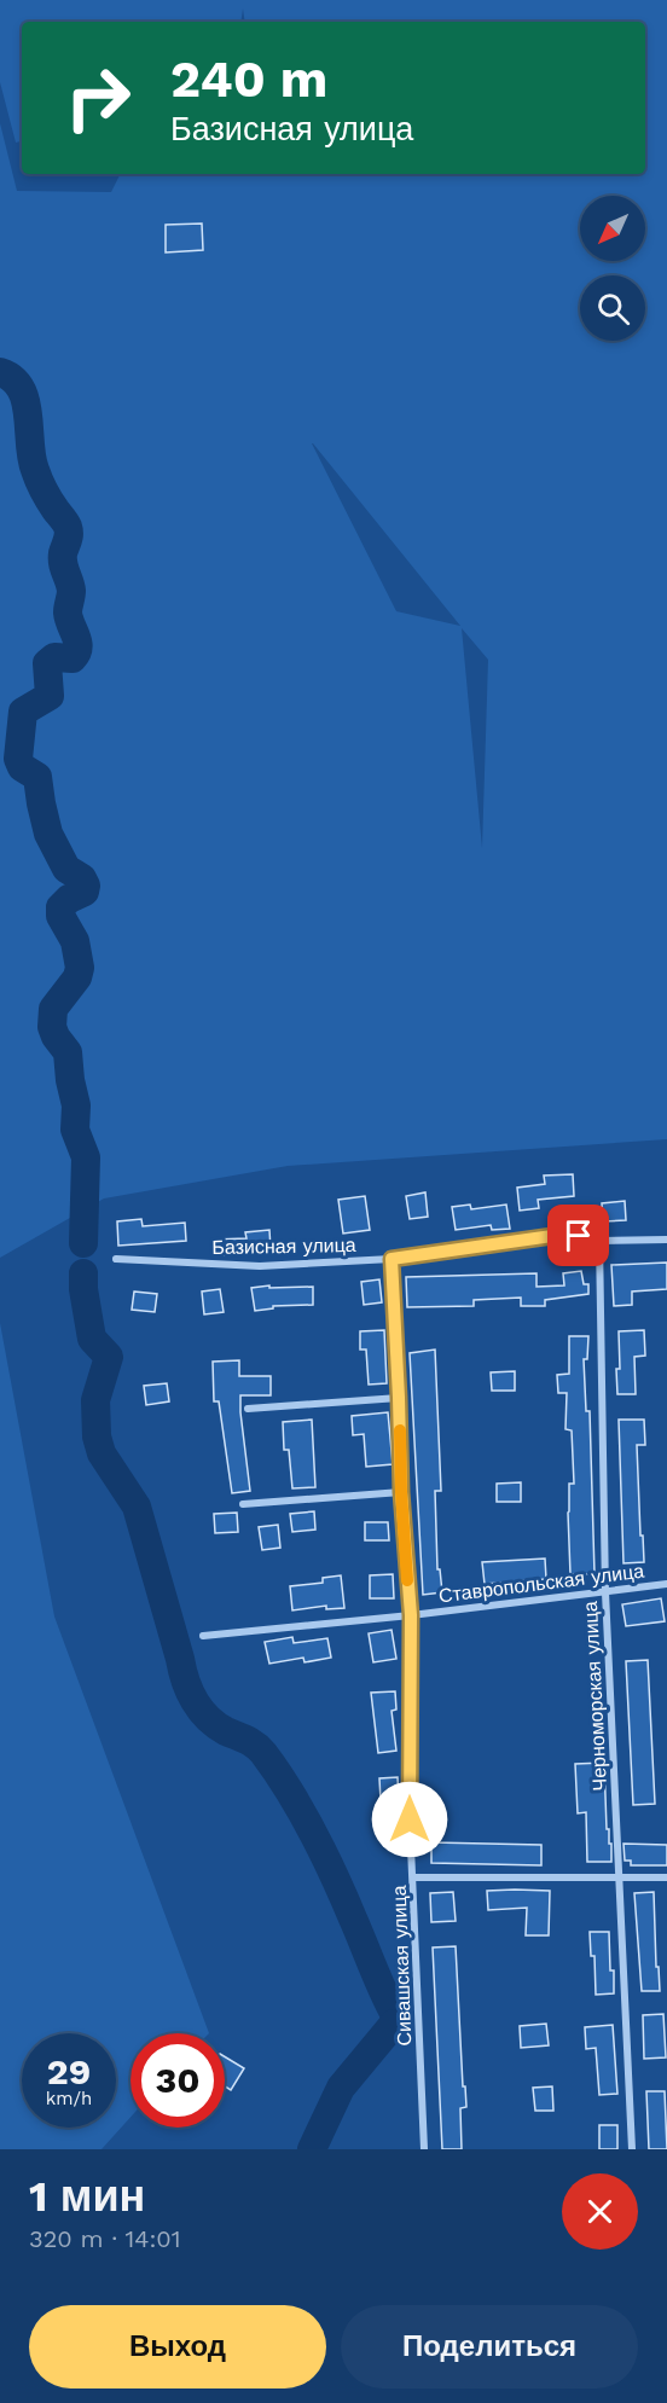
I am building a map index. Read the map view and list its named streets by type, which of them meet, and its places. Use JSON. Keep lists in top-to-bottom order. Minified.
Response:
{"streets":{"street":["Базисная улица","Ставропольская улица","Черноморская улица","Сивашская улица"]},"crossings":[["Базисная улица","Черноморская улица"],["Базисная улица","Сивашская улица"],["Ставропольская улица","Черноморская улица"],["Ставропольская улица","Сивашская улица"]],"north":"bottom left","page":{"turn":["240 m","Базисная улица"],"speed":"29 km/h","limit":"30","heading":["1 мин","320 m · 14:01"],"buttons":["Выход","Поделиться"]}}
